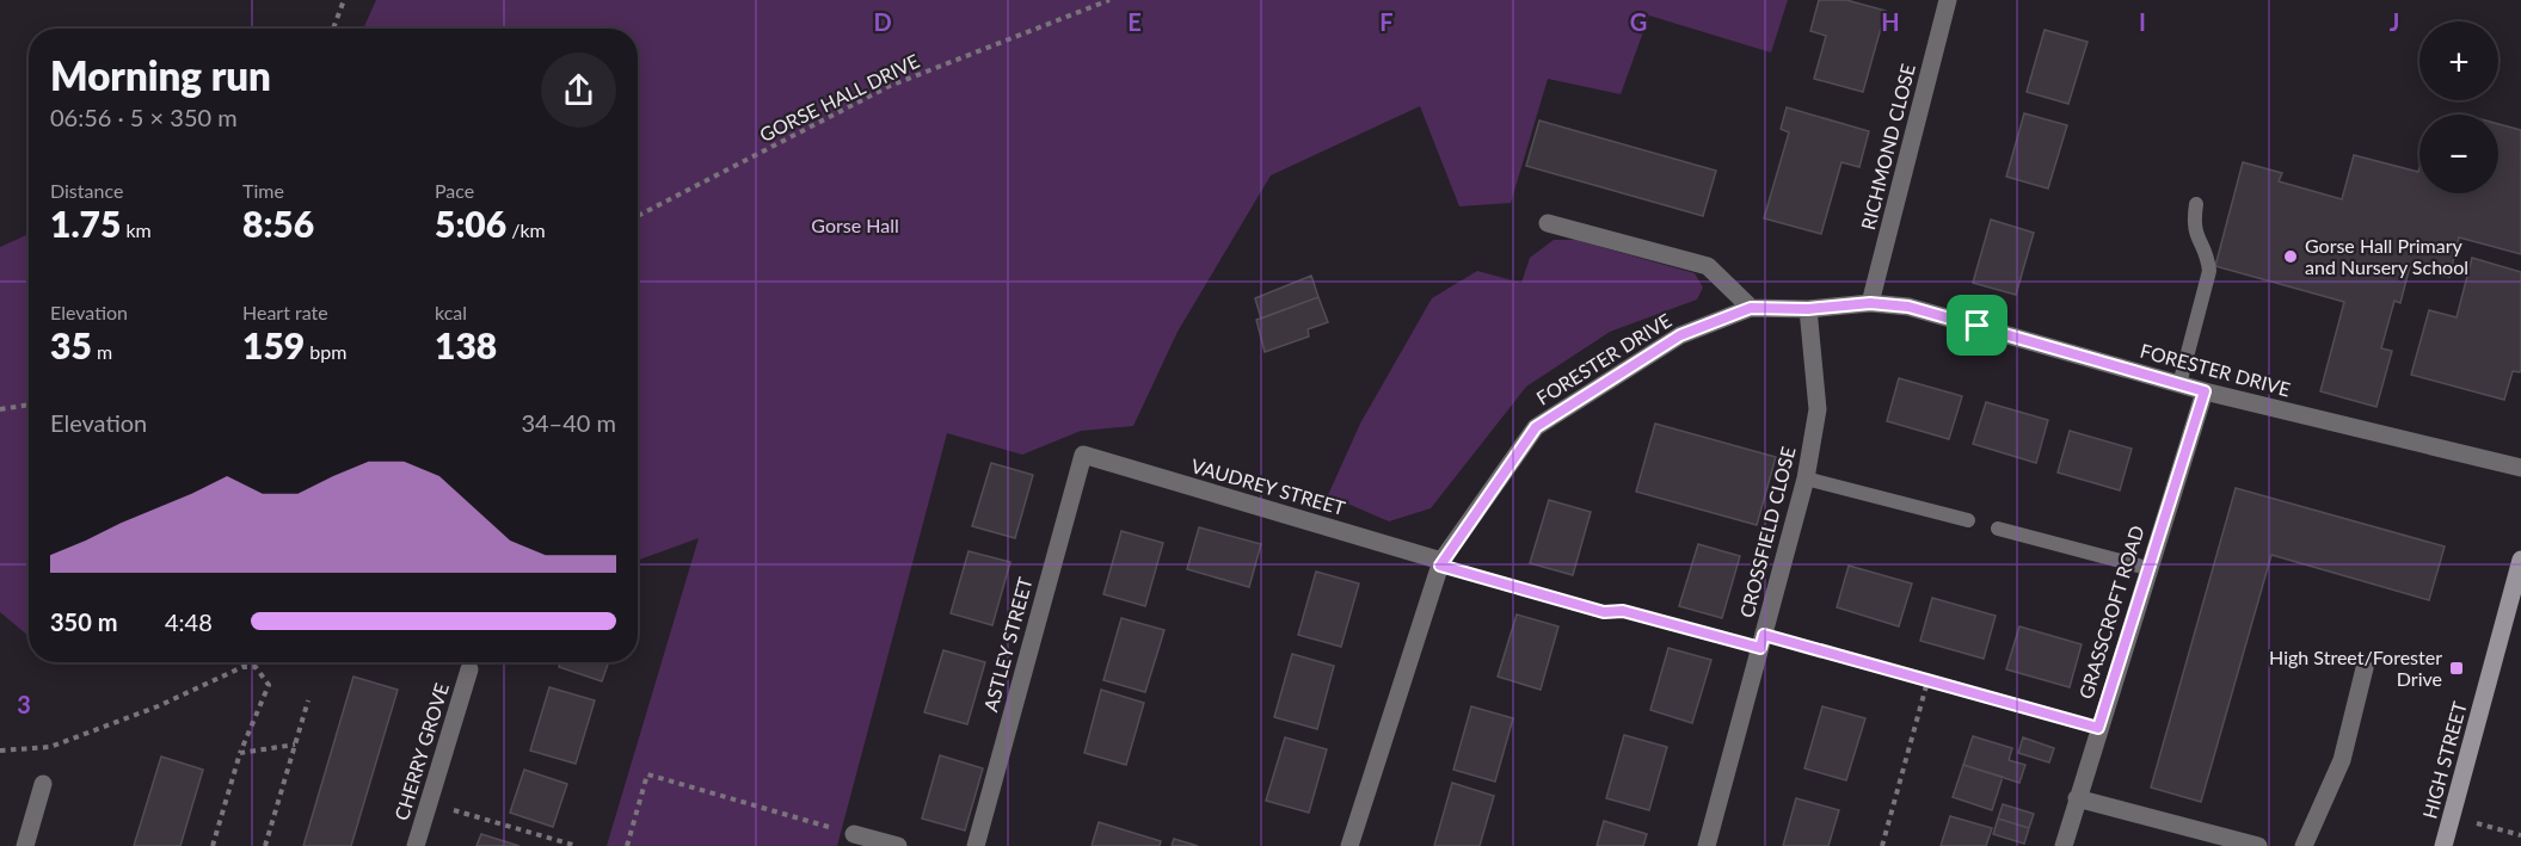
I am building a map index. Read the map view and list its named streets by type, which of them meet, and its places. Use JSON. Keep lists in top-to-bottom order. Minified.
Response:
{"streets":{"main road":["HIGH STREET"],"street":["RICHMOND CLOSE","FORESTER DRIVE","VAUDREY STREET","CROSSFIELD CLOSE","GRASSCROFT ROAD","ASTLEY STREET","CHERRY GROVE"],"path":["GORSE HALL DRIVE"]},"crossings":[["RICHMOND CLOSE","FORESTER DRIVE"],["FORESTER DRIVE","VAUDREY STREET"],["FORESTER DRIVE","CROSSFIELD CLOSE"],["FORESTER DRIVE","GRASSCROFT ROAD"],["VAUDREY STREET","ASTLEY STREET"]],"parks":["Gorse Hall"],"places":{"other":["Gorse Hall Primary and Nursery School"],"transit":["High Street/Forester Drive"]},"page":{"map_buttons":["+","−"],"heading":["Morning run","06:56 · 5 × 350 m"],"stats":[["Distance","1.75 km"],["Time","8:56"],["Pace","5:06 /km"],["Elevation","35 m"],["Heart rate","159 bpm"],["kcal","138"]],"chart":["Elevation","34–40 m"],"list":[{"name":"350 m","note":"4:48"}]},"grid":{"columns":["D","E","F","G","H","I","J"],"rows":["3"]}}
